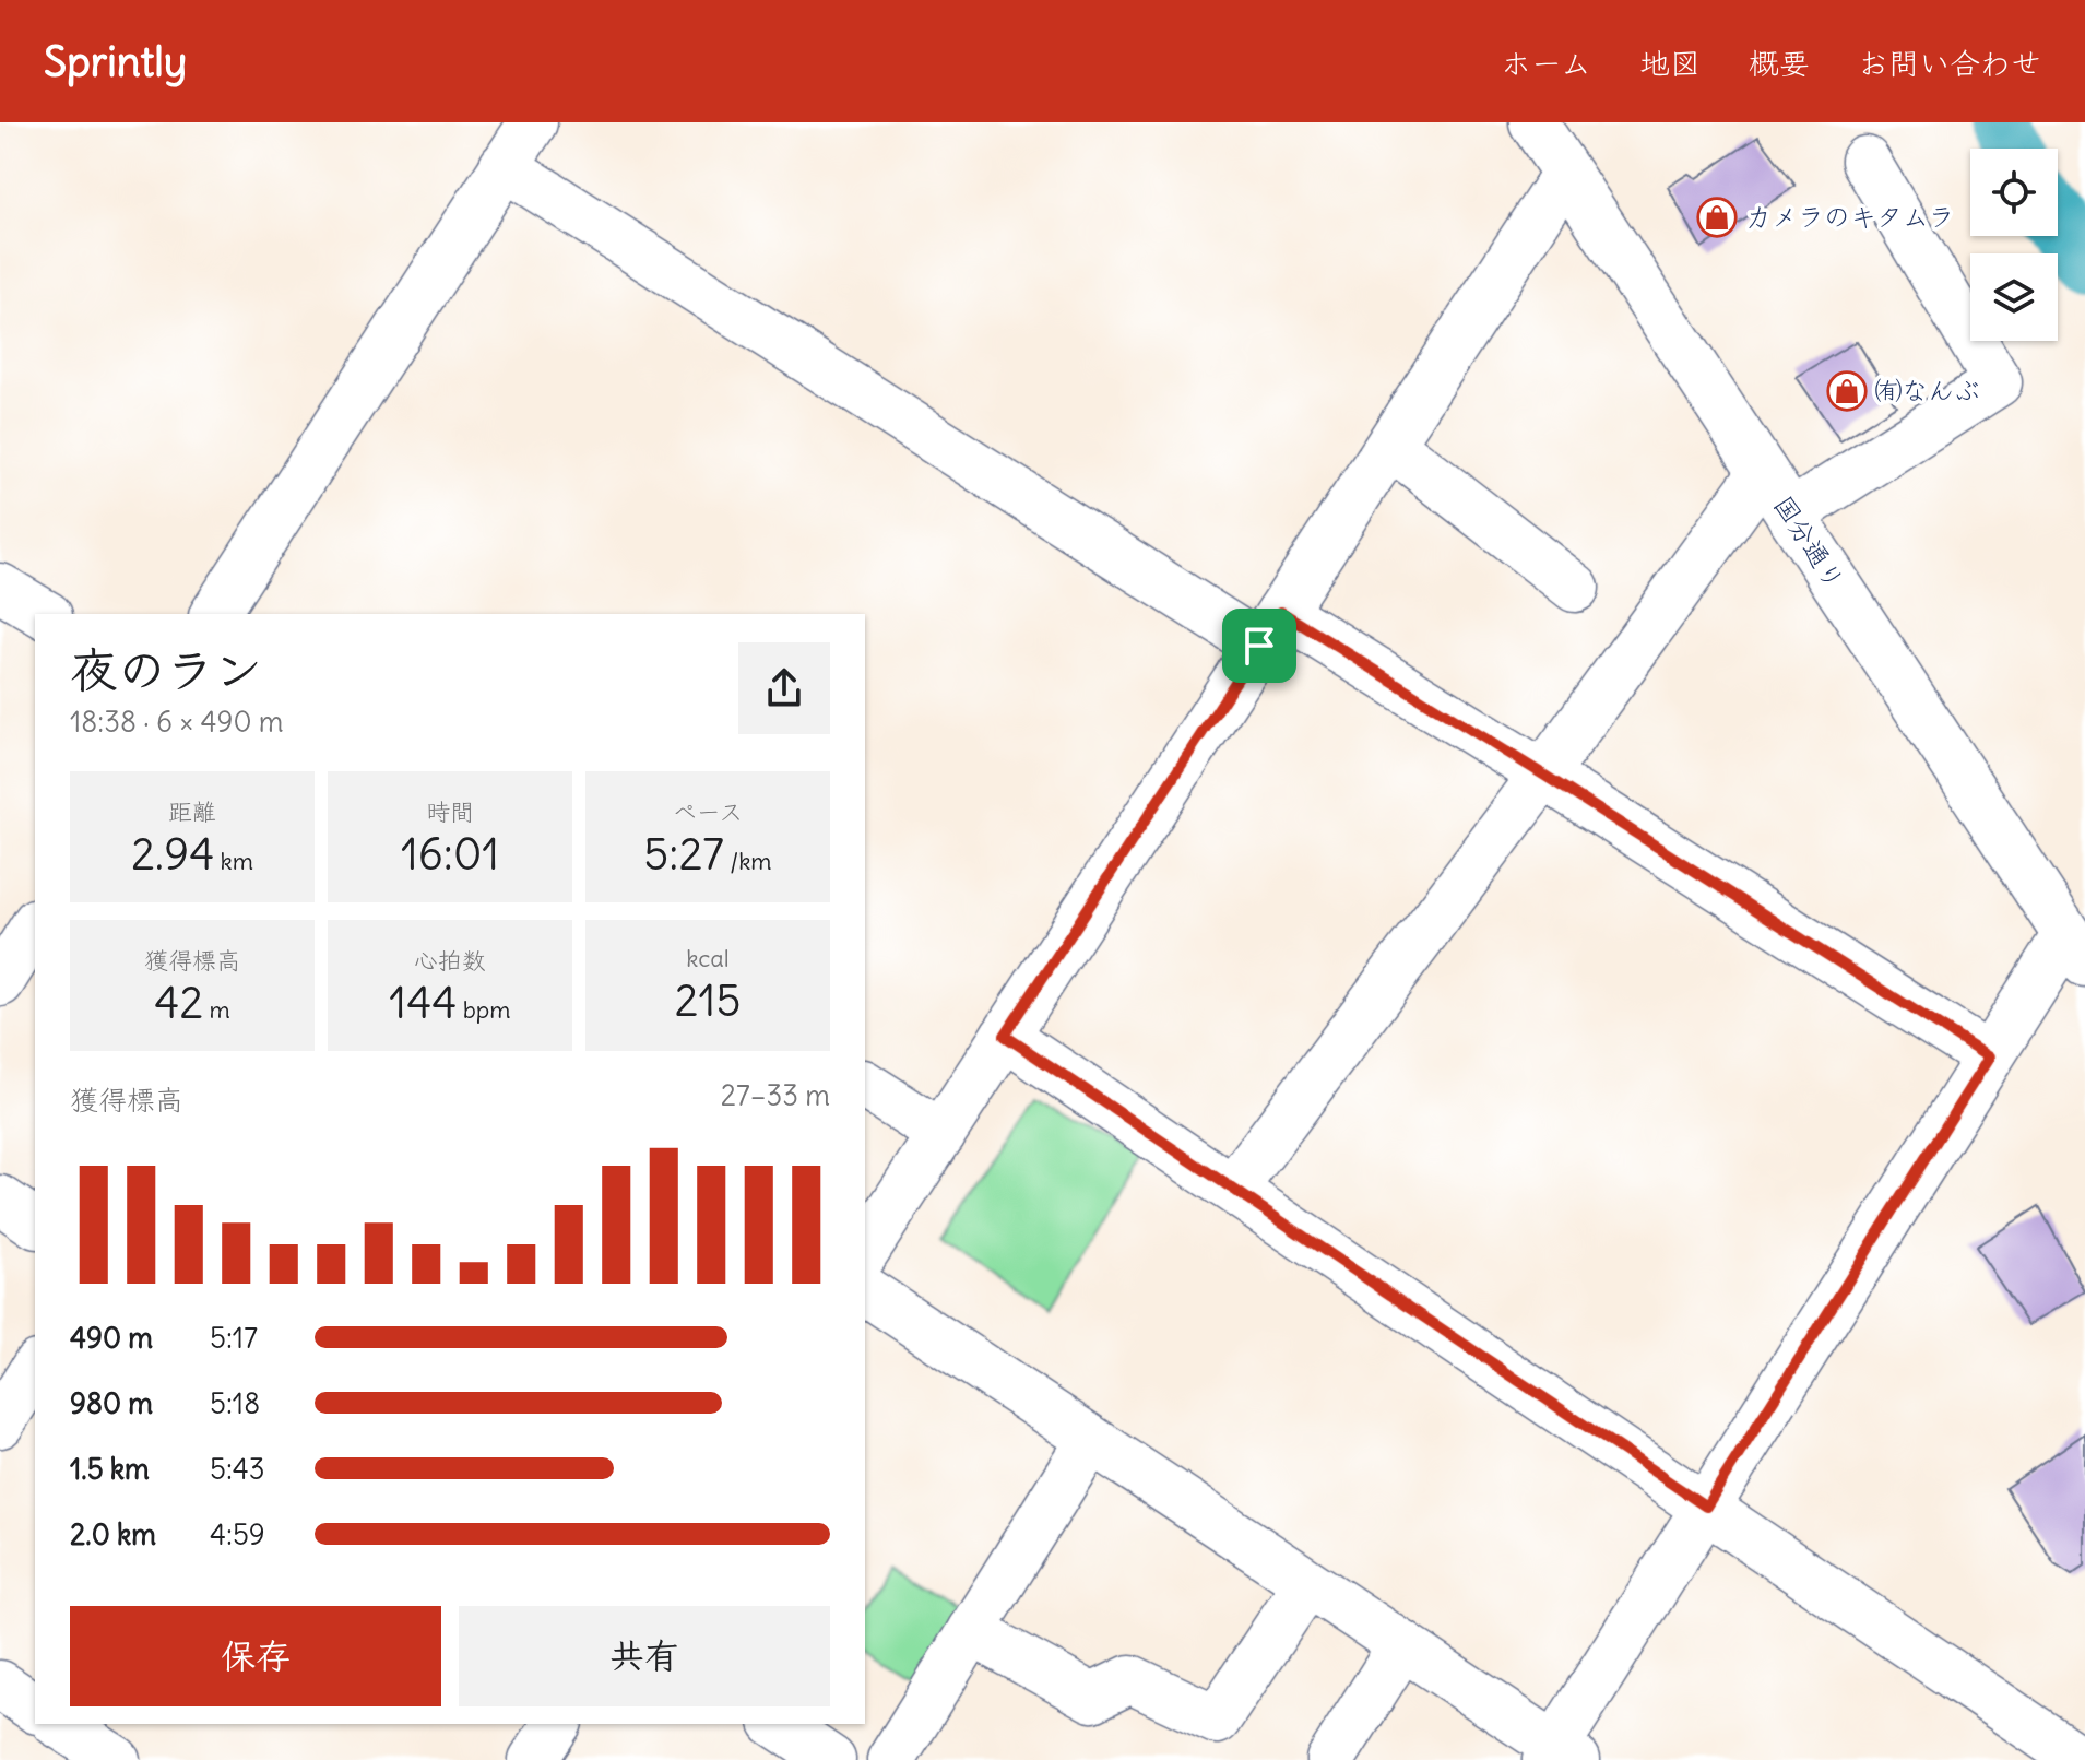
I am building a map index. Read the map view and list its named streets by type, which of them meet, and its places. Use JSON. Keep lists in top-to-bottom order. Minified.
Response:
{"streets":{"street":["国分通り"]},"places":{"shop":["カメラのキタムラ","㈲なんぶ"]},"page":{"header":"Sprintly","nav":["ホーム","地図","概要","お問い合わせ"],"heading":["夜のラン","18:38 · 6 × 490 m"],"stats":[["距離","2.94 km"],["時間","16:01"],["ペース","5:27 /km"],["獲得標高","42 m"],["心拍数","144 bpm"],["kcal","215"]],"chart":["獲得標高","27–33 m"],"list":[{"name":"490 m","note":"5:17"},{"name":"980 m","note":"5:18"},{"name":"1.5 km","note":"5:43"},{"name":"2.0 km","note":"4:59"}],"buttons":["保存","共有"]}}
